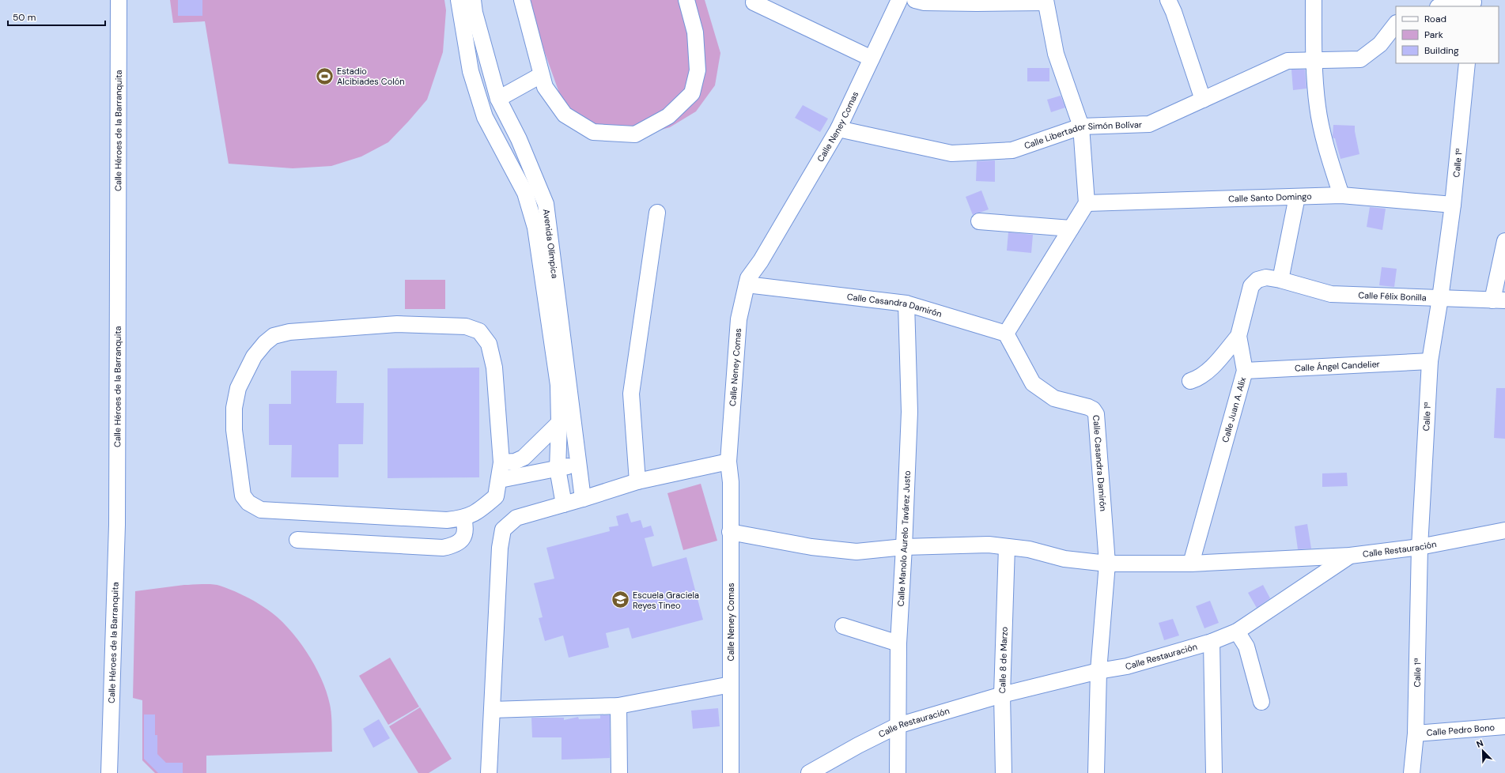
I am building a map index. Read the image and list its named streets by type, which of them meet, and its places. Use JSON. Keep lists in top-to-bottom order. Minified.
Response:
{"streets":{"street":["Calle Neney Comas","Calle Héroes de la Barranquita","Calle Libertador Simón Bolívar","Calle 1ª","Calle Santo Domingo","Avenida Olímpica","Calle Félix Bonilla","Calle Casandra Damirón","Calle Ángel Candelier","Calle Juan A. Alix","Calle Manolo Aurelo Tavárez Justo","Calle Restauración","Calle 8 de Marzo","Calle Pedro Bono"]},"crossings":[["Calle Neney Comas","Calle Libertador Simón Bolívar"],["Calle Neney Comas","Calle Casandra Damirón"],["Calle 1ª","Calle Santo Domingo"],["Calle 1ª","Calle Félix Bonilla"],["Calle 1ª","Calle Ángel Candelier"],["Calle 1ª","Calle Restauración"],["Calle 1ª","Calle Pedro Bono"],["Calle Félix Bonilla","Calle Juan A. Alix"],["Calle Casandra Damirón","Calle Manolo Aurelo Tavárez Justo"],["Calle Casandra Damirón","Calle Restauración"],["Calle Ángel Candelier","Calle Juan A. Alix"],["Calle Manolo Aurelo Tavárez Justo","Calle Restauración"],["Calle Restauración","Calle 8 de Marzo"]],"places":{"sports":["Estadio Alcibiades Colón"],"school or university":["Escuela Graciela Reyes Tineo"]},"legend":["Road","Park","Building"],"scale_bar":"50 m","north":"top left"}
